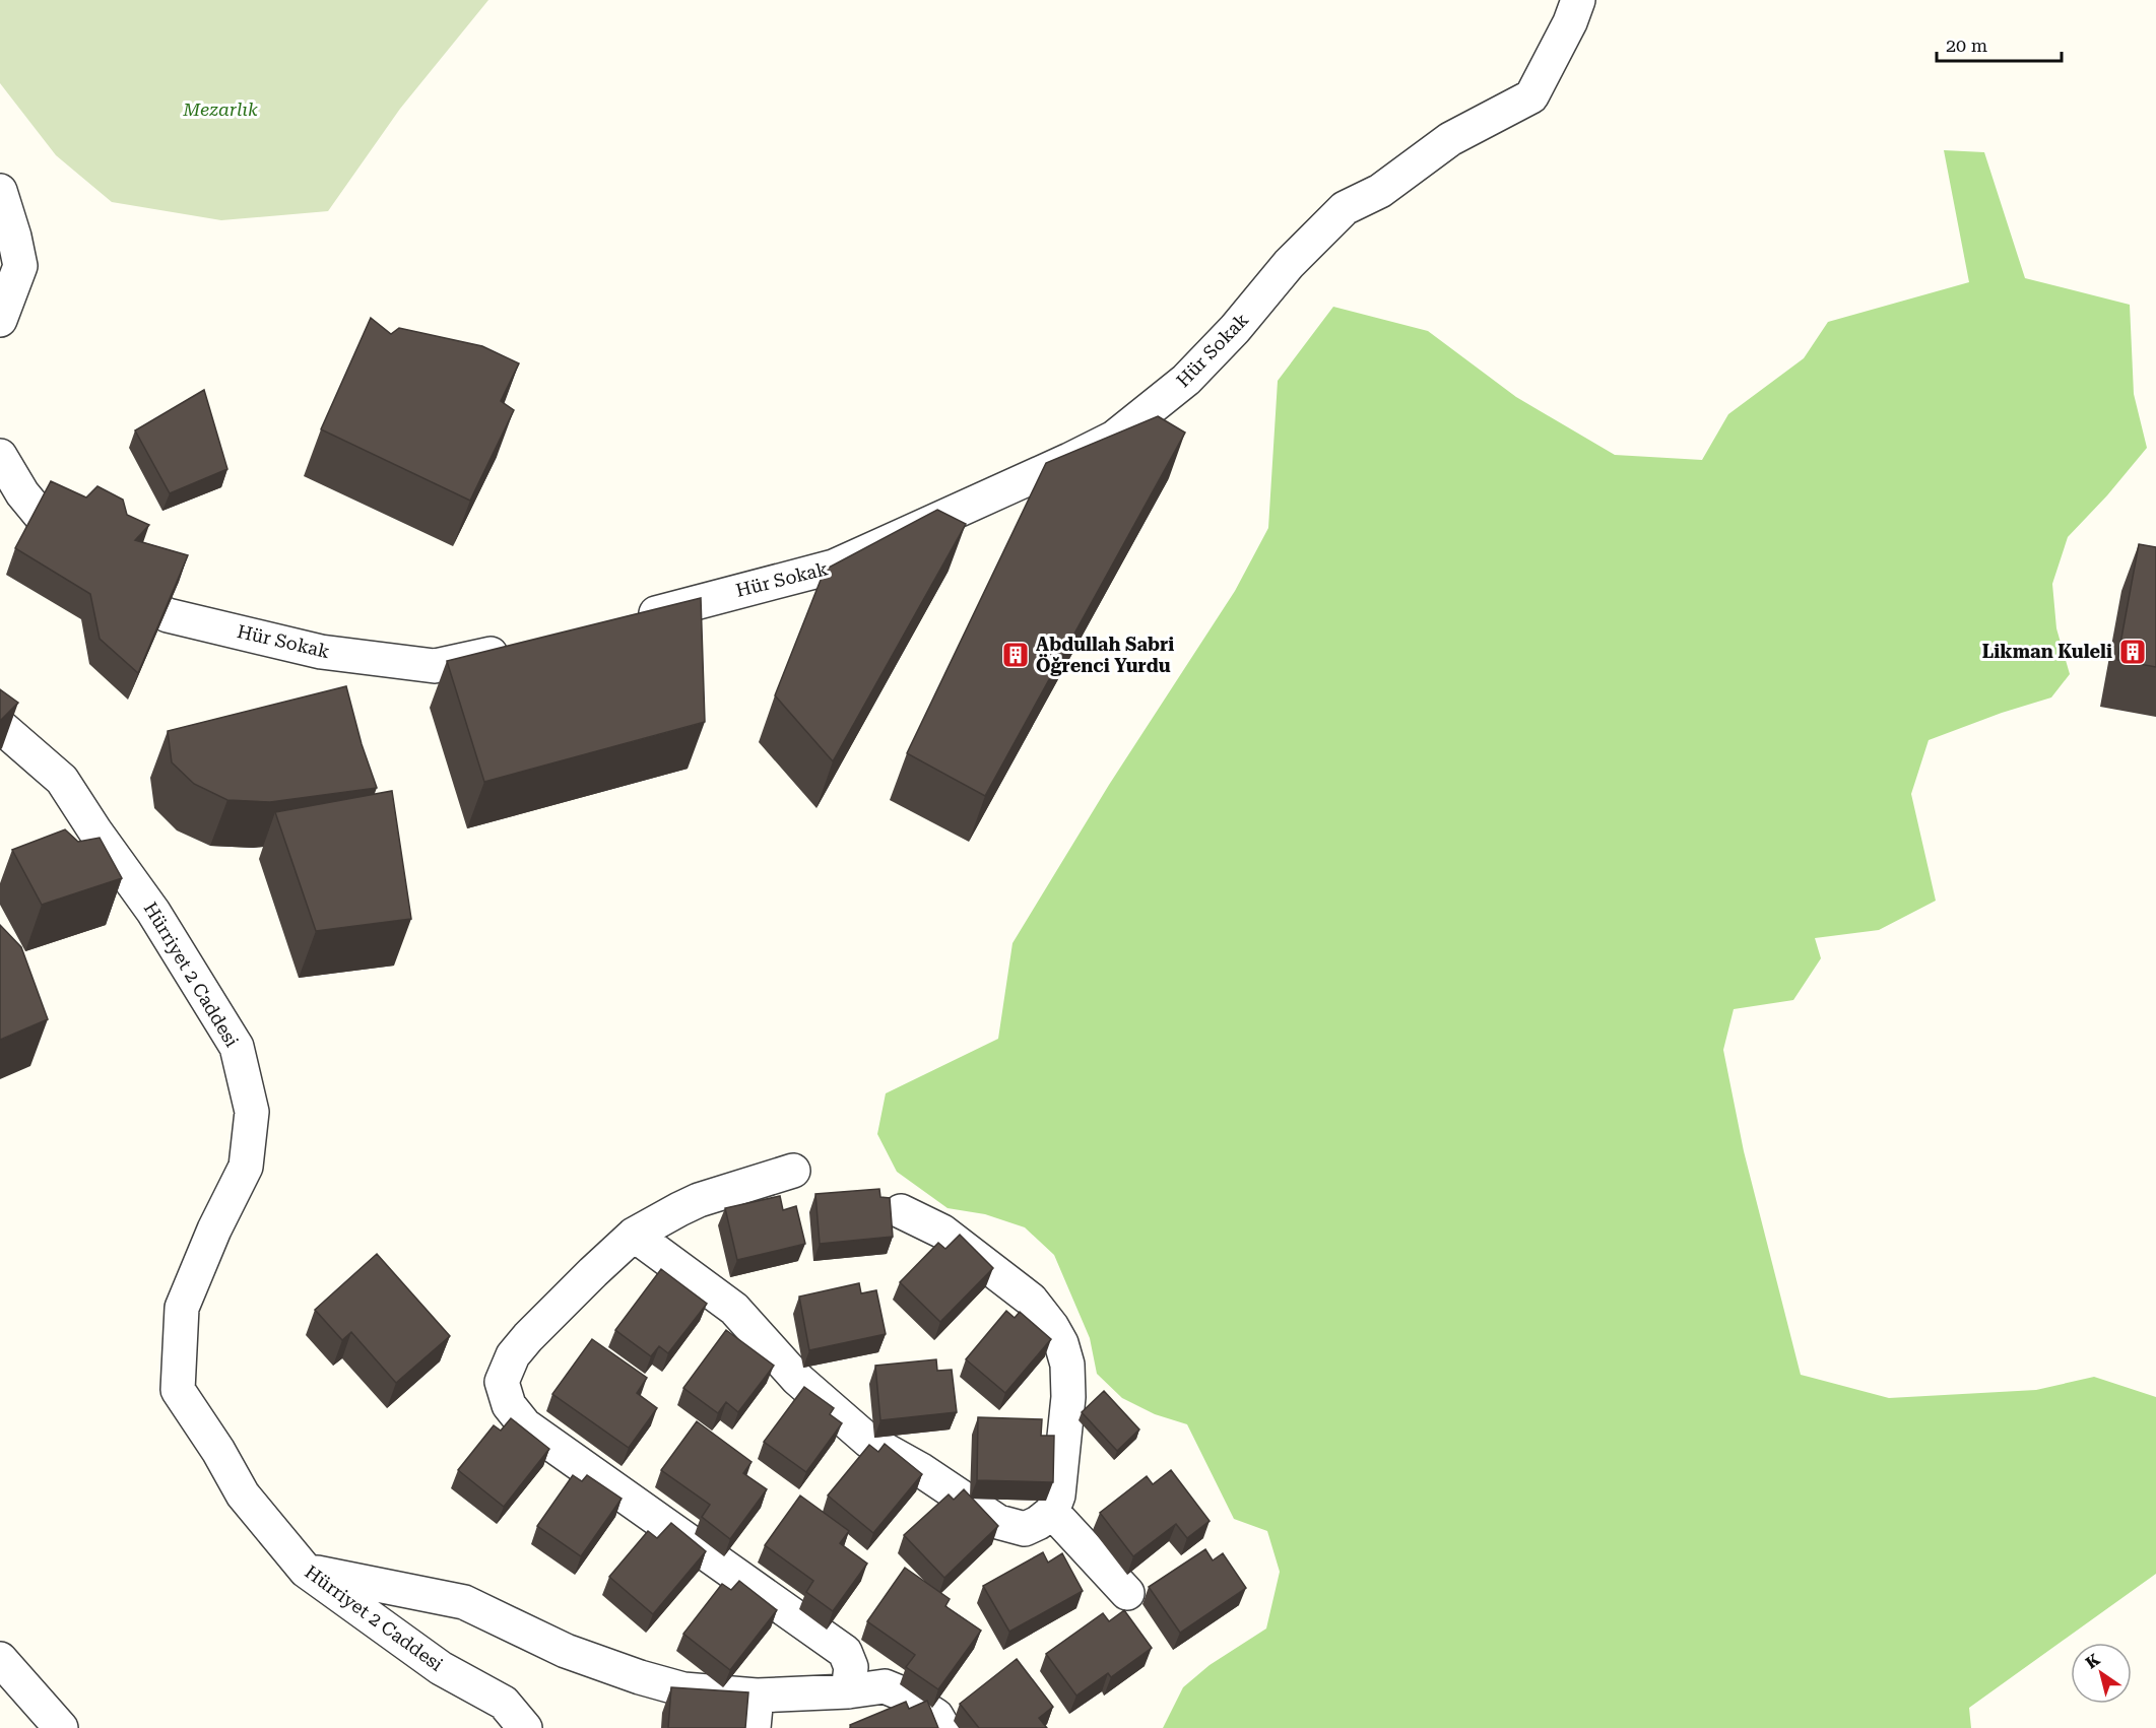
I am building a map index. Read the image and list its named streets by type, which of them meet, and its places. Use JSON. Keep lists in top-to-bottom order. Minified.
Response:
{"streets":{"street":["Hür Sokak","Hürriyet 2 Caddesi"]},"parks":["Mezarlık"],"places":{"building":["Likman Kuleli","Abdullah Sabri Öğrenci Yurdu"]},"scale_bar":"20 m","north":"top left"}
